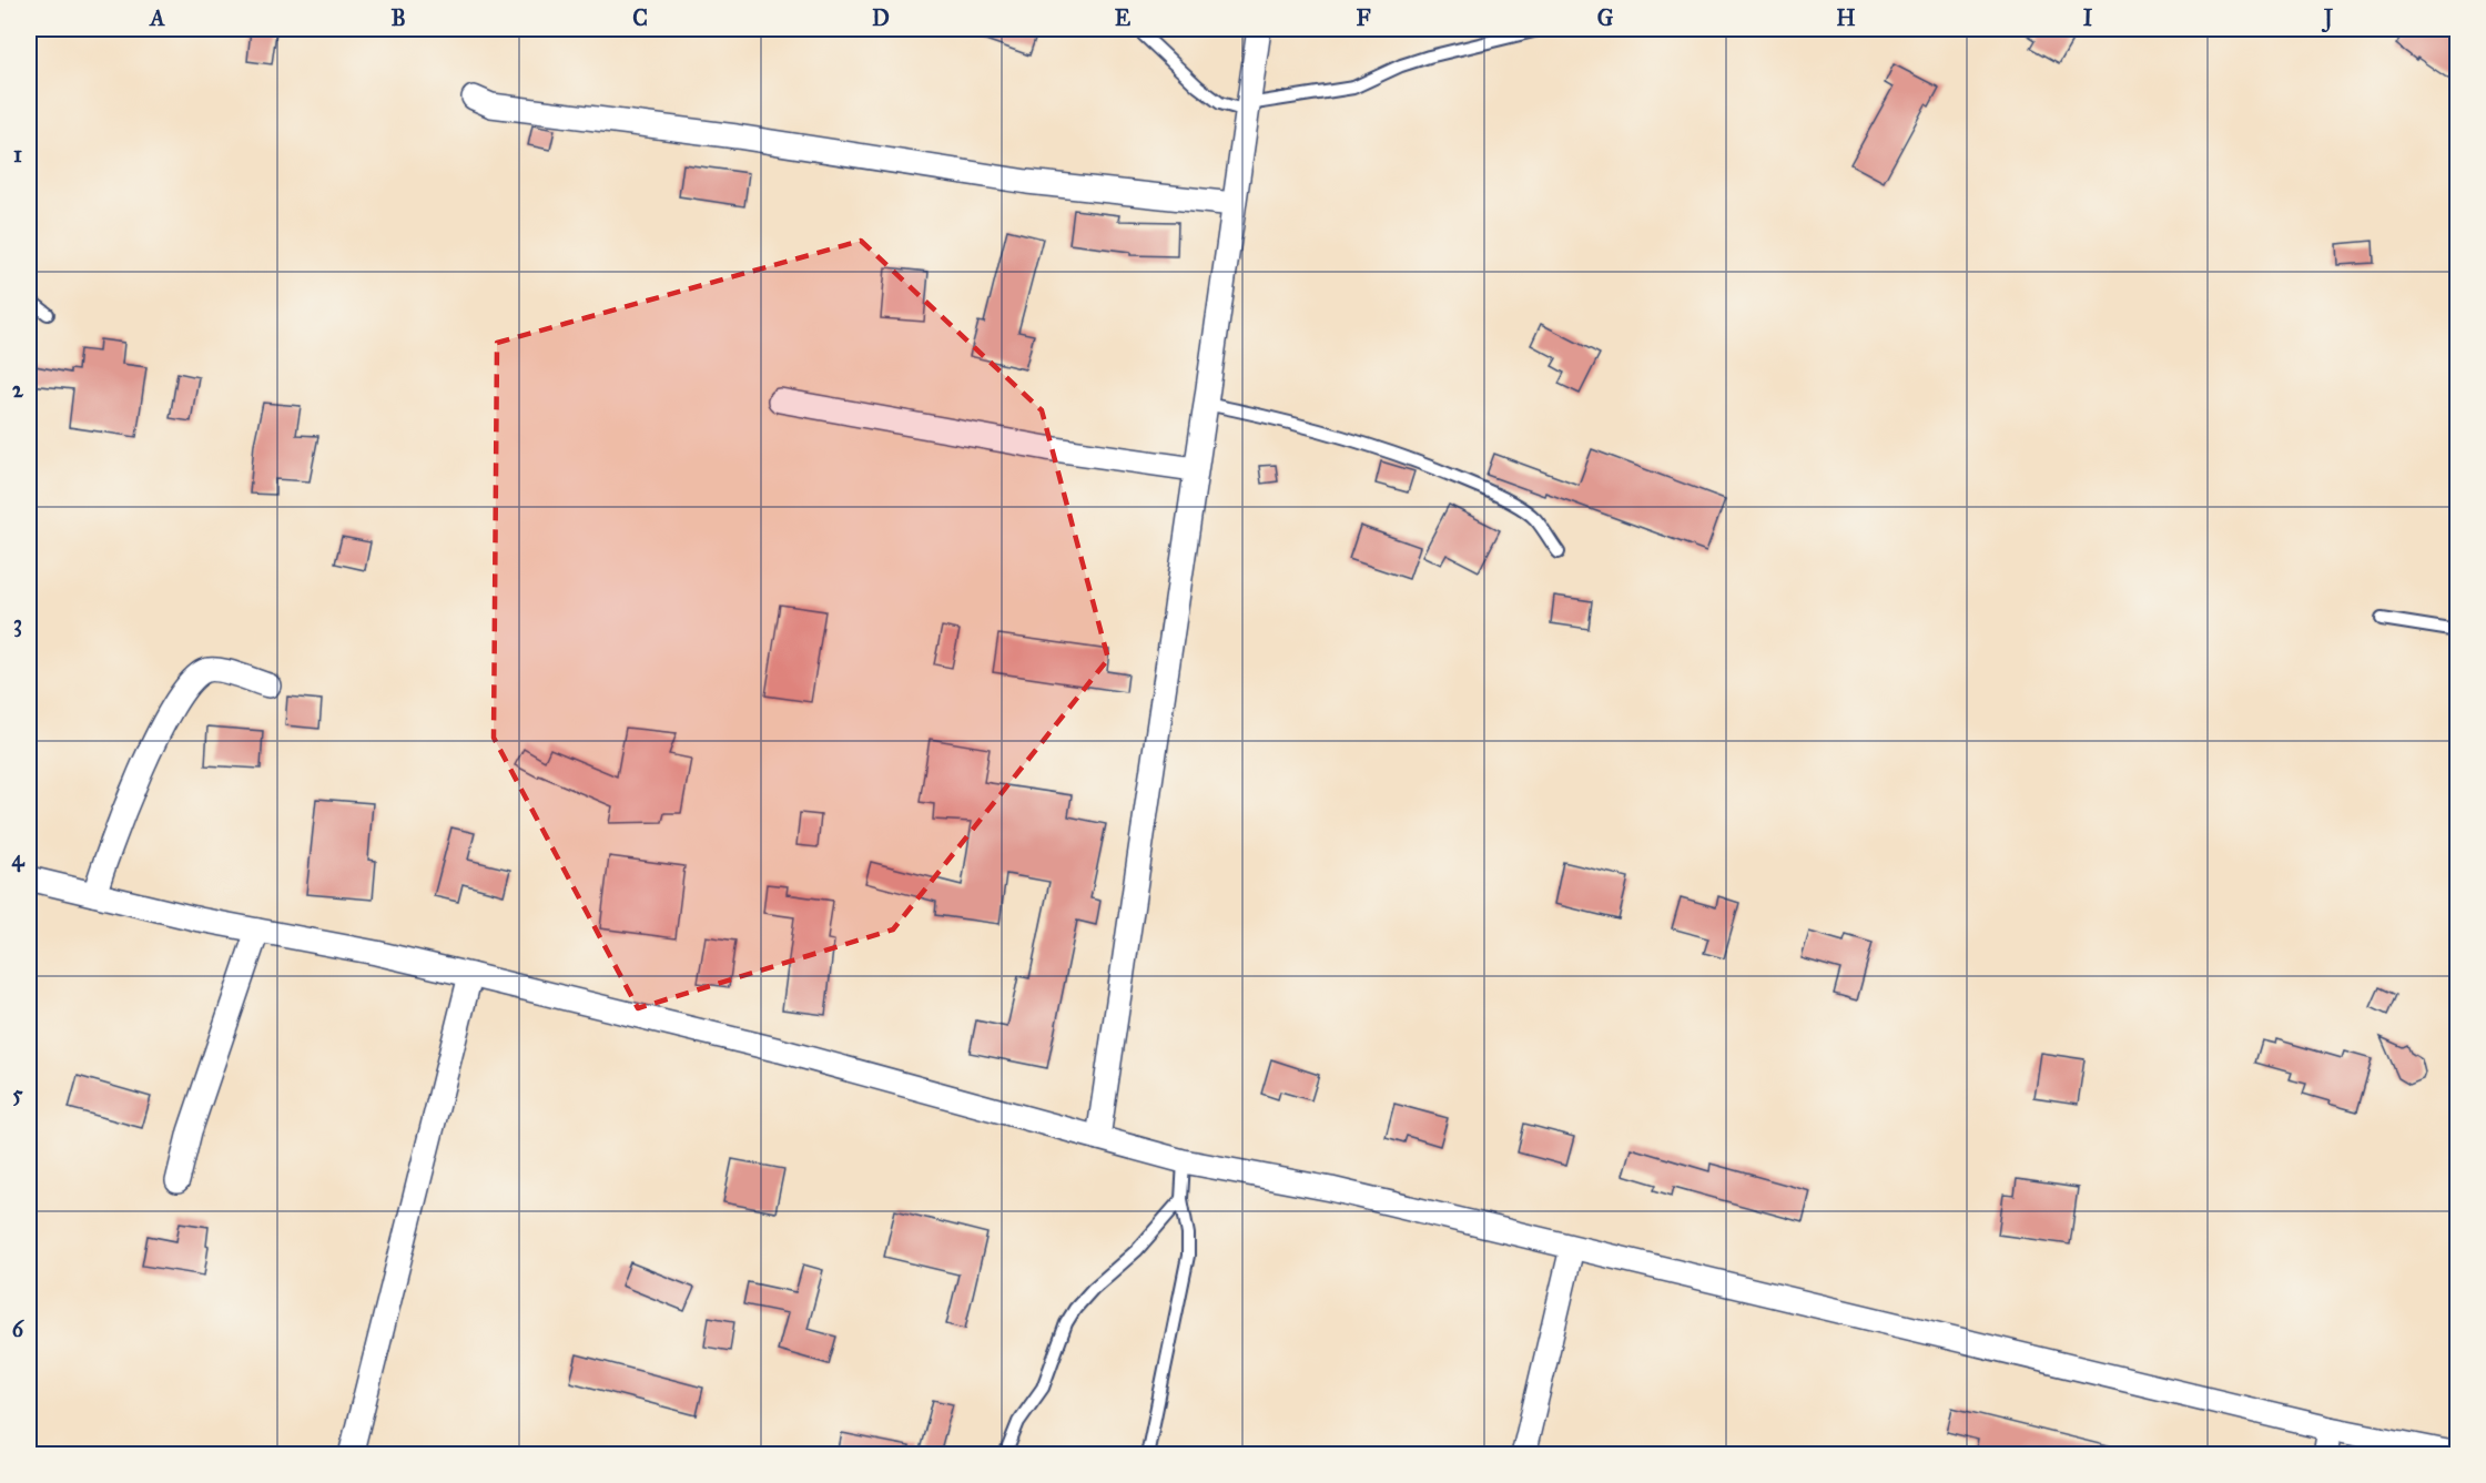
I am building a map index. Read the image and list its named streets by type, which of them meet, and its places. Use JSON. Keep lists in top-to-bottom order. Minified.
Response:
{"grid":{"columns":["A","B","C","D","E","F","G","H","I","J"],"rows":["1","2","3","4","5","6"]}}
